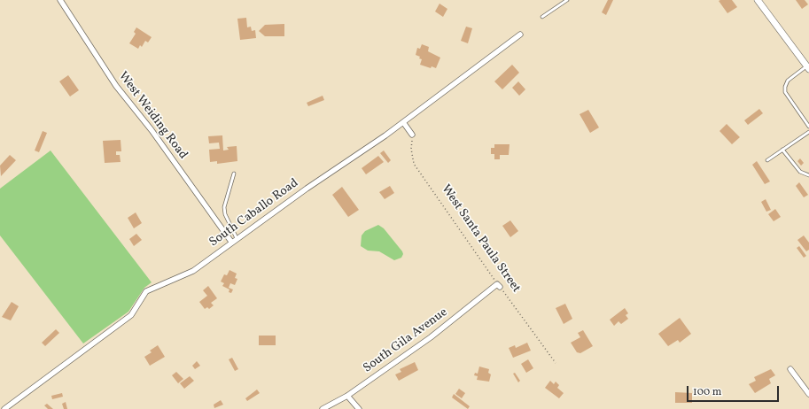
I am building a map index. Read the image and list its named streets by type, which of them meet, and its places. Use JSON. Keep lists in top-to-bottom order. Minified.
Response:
{"streets":{"street":["West Weiding Road","South Caballo Road","South Gila Avenue"],"path":["West Santa Paula Street"]},"crossings":[["West Weiding Road","South Caballo Road"],["West Santa Paula Street","South Gila Avenue"]],"scale_bar":"100 m"}
